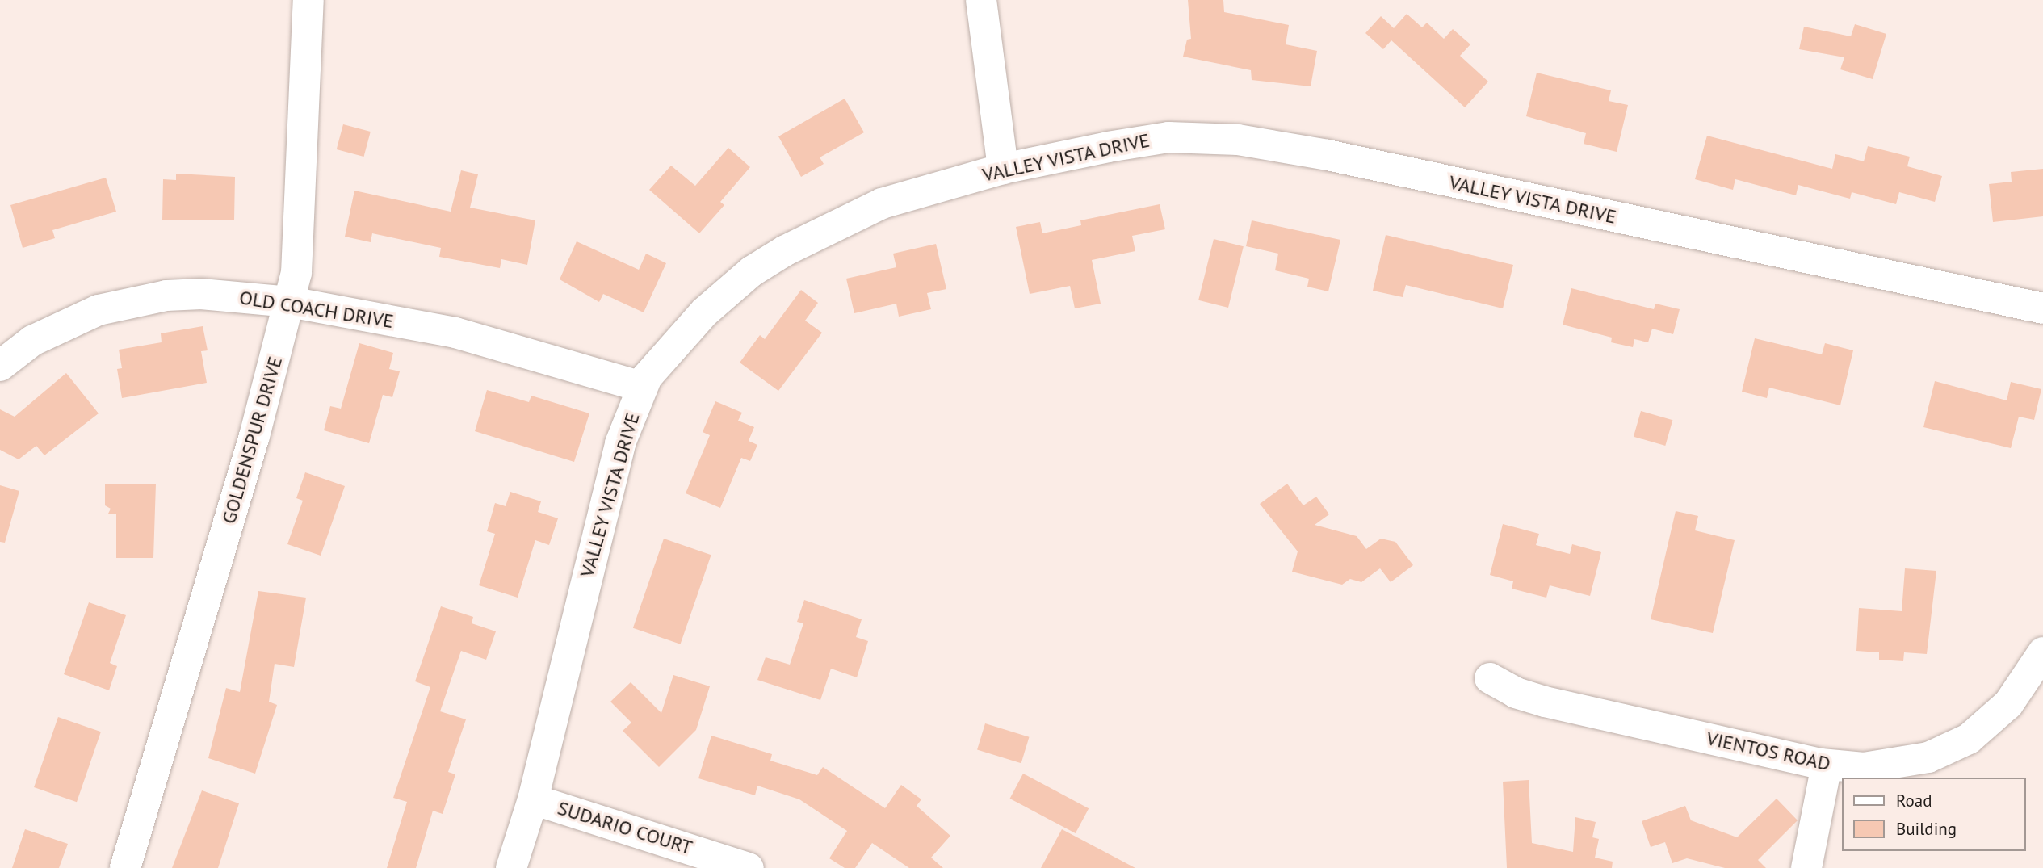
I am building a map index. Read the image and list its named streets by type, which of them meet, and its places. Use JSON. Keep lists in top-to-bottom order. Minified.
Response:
{"streets":{"street":["VALLEY VISTA DRIVE","OLD COACH DRIVE","GOLDENSPUR DRIVE","VIENTOS ROAD","SUDARIO COURT"]},"crossings":[["VALLEY VISTA DRIVE","OLD COACH DRIVE"],["VALLEY VISTA DRIVE","SUDARIO COURT"],["OLD COACH DRIVE","GOLDENSPUR DRIVE"]],"legend":["Road","Building"]}
